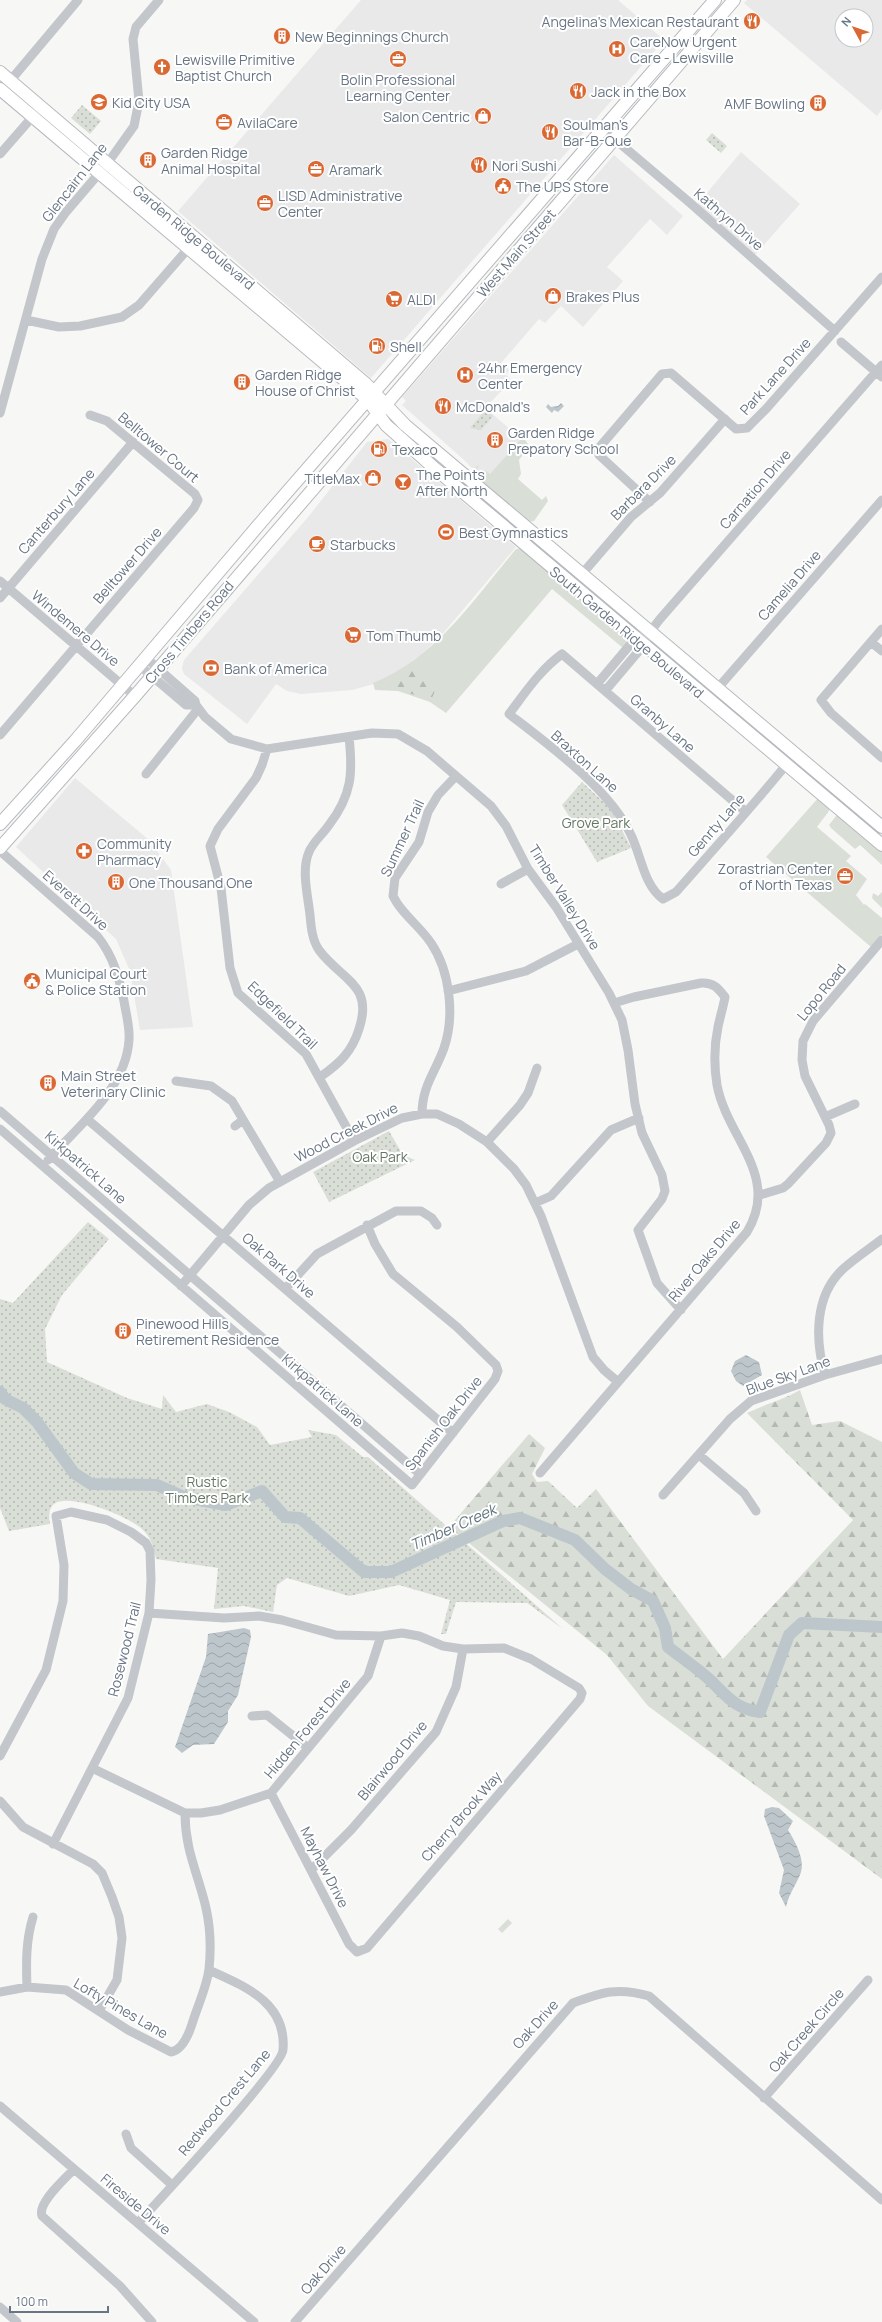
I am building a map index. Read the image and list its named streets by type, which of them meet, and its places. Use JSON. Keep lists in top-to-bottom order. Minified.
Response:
{"streets":{"main road":["Garden Ridge Boulevard","West Main Street","Cross Timbers Road","South Garden Ridge Boulevard"],"street":["Glencairn Lane","Kathryn Drive","Park Lane Drive","Belltower Court","Barbara Drive","Carnation Drive","Canterbury Lane","Belltower Drive","Camelia Drive","Windemere Drive","Granby Lane","Braxton Lane","Genrty Lane","Summer Trail","Timber Valley Drive","Everett Drive","Lopo Road","Edgefield Trail","Wood Creek Drive","Kirkpatrick Lane","River Oaks Drive","Oak Park Drive","Blue Sky Lane","Spanish Oak Drive","Rosewood Trail","Hidden Forest Drive","Blairwood Drive","Cherry Brook Way","Mayhaw Drive","Lofty Pines Lane","Oak Drive","Oak Creek Circle","Redwood Crest Lane","Fireside Drive"]},"crossings":[["Glencairn Lane","Garden Ridge Boulevard"],["Kathryn Drive","West Main Street"],["Kathryn Drive","Park Lane Drive"],["West Main Street","Cross Timbers Road"],["West Main Street","South Garden Ridge Boulevard"],["Park Lane Drive","Barbara Drive"],["Belltower Court","Canterbury Lane"],["Belltower Court","Belltower Drive"],["Barbara Drive","South Garden Ridge Boulevard"],["Carnation Drive","South Garden Ridge Boulevard"],["Carnation Drive","Granby Lane"],["Canterbury Lane","Windemere Drive"],["Belltower Drive","Windemere Drive"],["Camelia Drive","South Garden Ridge Boulevard"],["Windemere Drive","Cross Timbers Road"],["Cross Timbers Road","South Garden Ridge Boulevard"],["Cross Timbers Road","Timber Valley Drive"],["Cross Timbers Road","Everett Drive"],["South Garden Ridge Boulevard","Genrty Lane"],["Granby Lane","Braxton Lane"],["Granby Lane","Genrty Lane"],["Braxton Lane","Genrty Lane"],["Summer Trail","Timber Valley Drive"],["Summer Trail","Wood Creek Drive"],["Timber Valley Drive","Edgefield Trail"],["Timber Valley Drive","River Oaks Drive"],["Everett Drive","Kirkpatrick Lane"],["Everett Drive","Oak Park Drive"],["Lopo Road","River Oaks Drive"],["Edgefield Trail","Wood Creek Drive"],["Wood Creek Drive","Kirkpatrick Lane"],["Wood Creek Drive","River Oaks Drive"],["Wood Creek Drive","Oak Park Drive"],["Kirkpatrick Lane","Spanish Oak Drive"],["Oak Park Drive","Spanish Oak Drive"],["Rosewood Trail","Hidden Forest Drive"],["Hidden Forest Drive","Mayhaw Drive"],["Blairwood Drive","Cherry Brook Way"],["Blairwood Drive","Mayhaw Drive"],["Cherry Brook Way","Mayhaw Drive"],["Lofty Pines Lane","Redwood Crest Lane"],["Oak Drive","Oak Creek Circle"],["Redwood Crest Lane","Fireside Drive"]],"water":["Timber Creek"],"parks":["Grove Park","Oak Park","Rustic Timbers Park"],"places":{"restaurant":["Angelina's Mexican Restaurant","Jack in the Box","Soulman's Bar-B-Que","Nori Sushi","McDonald's"],"building":["New Beginnings Church","AMF Bowling","Garden Ridge Animal Hospital","Garden Ridge House of Christ","Garden Ridge Prepatory School","One Thousand One","Main Street Veterinary Clinic","Pinewood Hills Retirement Residence"],"hospital":["CareNow Urgent Care - Lewisville","24hr Emergency Center"],"office":["Bolin Professional Learning Center","AvilaCare","Aramark","LISD Administrative Center","Zorastrian Center of North Texas"],"church":["Lewisville Primitive Baptist Church"],"school or university":["Kid City USA"],"shop":["Salon Centric","Brakes Plus","TitleMax"],"public building":["The UPS Store","Municipal Court & Police Station"],"supermarket":["ALDI","Tom Thumb"],"fuel station":["Shell","Texaco"],"bar":["The Points After North"],"sports":["Best Gymnastics"],"cafe":["Starbucks"],"bank":["Bank of America"],"pharmacy":["Community Pharmacy"]},"scale_bar":"100 m","north":"top left"}
